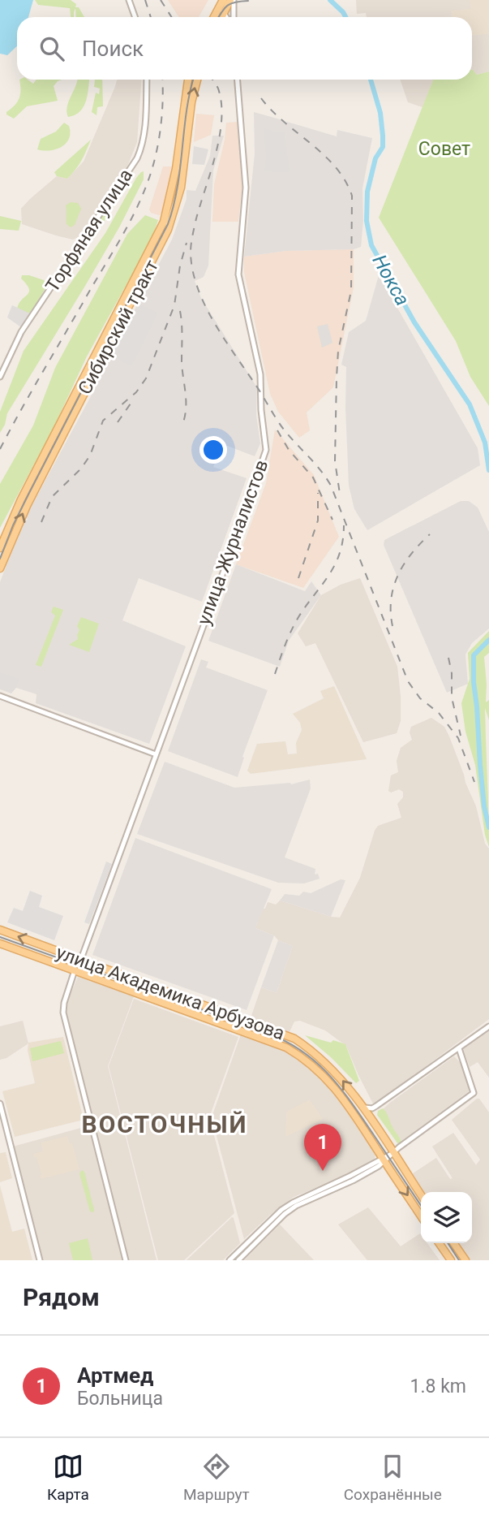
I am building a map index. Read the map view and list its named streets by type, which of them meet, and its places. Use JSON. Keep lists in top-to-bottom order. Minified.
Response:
{"streets":{"main road":["Сибирский тракт","улица Академика Арбузова"],"street":["Торфяная улица","улица Журналистов"]},"crossings":[["улица Журналистов","улица Академика Арбузова"]],"districts":["ВОСТОЧНЫЙ"],"water":["Нокса"],"parks":["Совет"],"page":{"search":"Поиск","pins":"1","heading":"Рядом","list":[{"mark":"1","name":"Артмед","note":"Больница","value":"1.8 km"}],"nav":["Карта","Маршрут","Сохранённые"]}}
